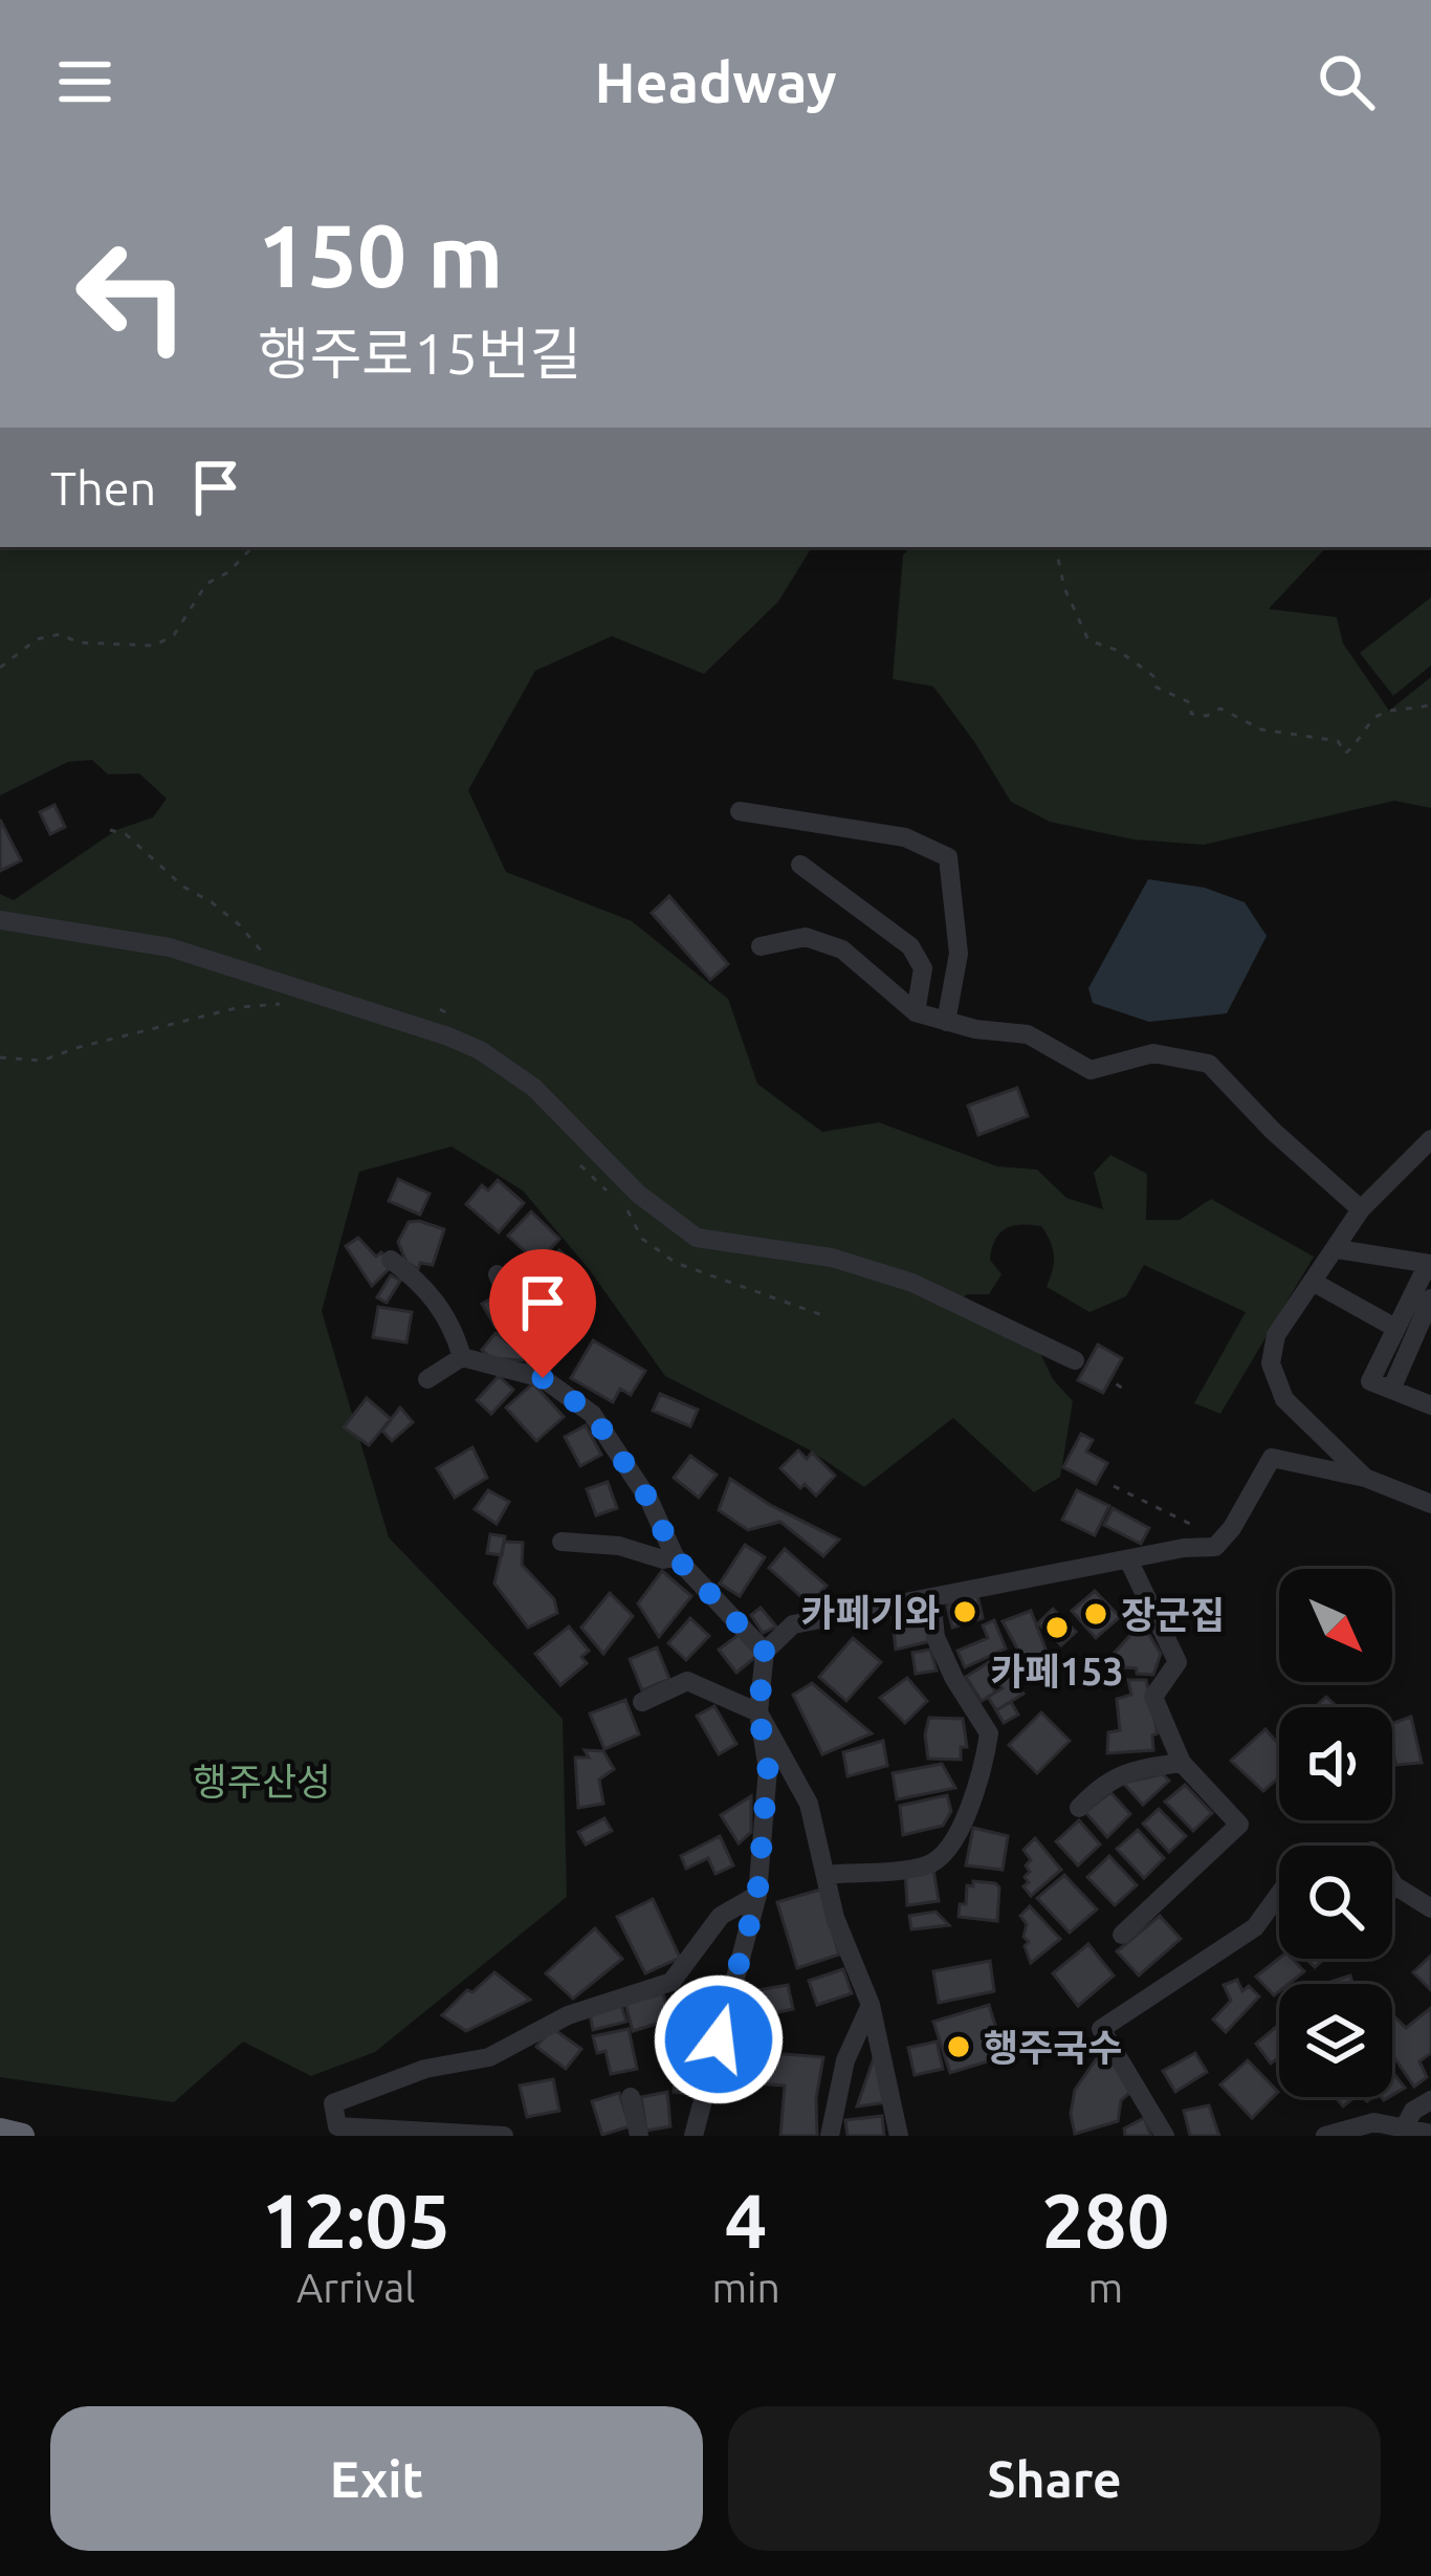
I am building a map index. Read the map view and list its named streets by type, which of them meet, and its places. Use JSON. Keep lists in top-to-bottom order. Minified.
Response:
{"parks":["행주산성"],"places":["카페기와","장군집","카페153","행주국수"],"north":"bottom right","page":{"header":"Headway","turn":["150 m","행주로15번길"],"then":"Then","eta":["12:05","Arrival","4","min","280","m"],"buttons":["Exit","Share"]}}
